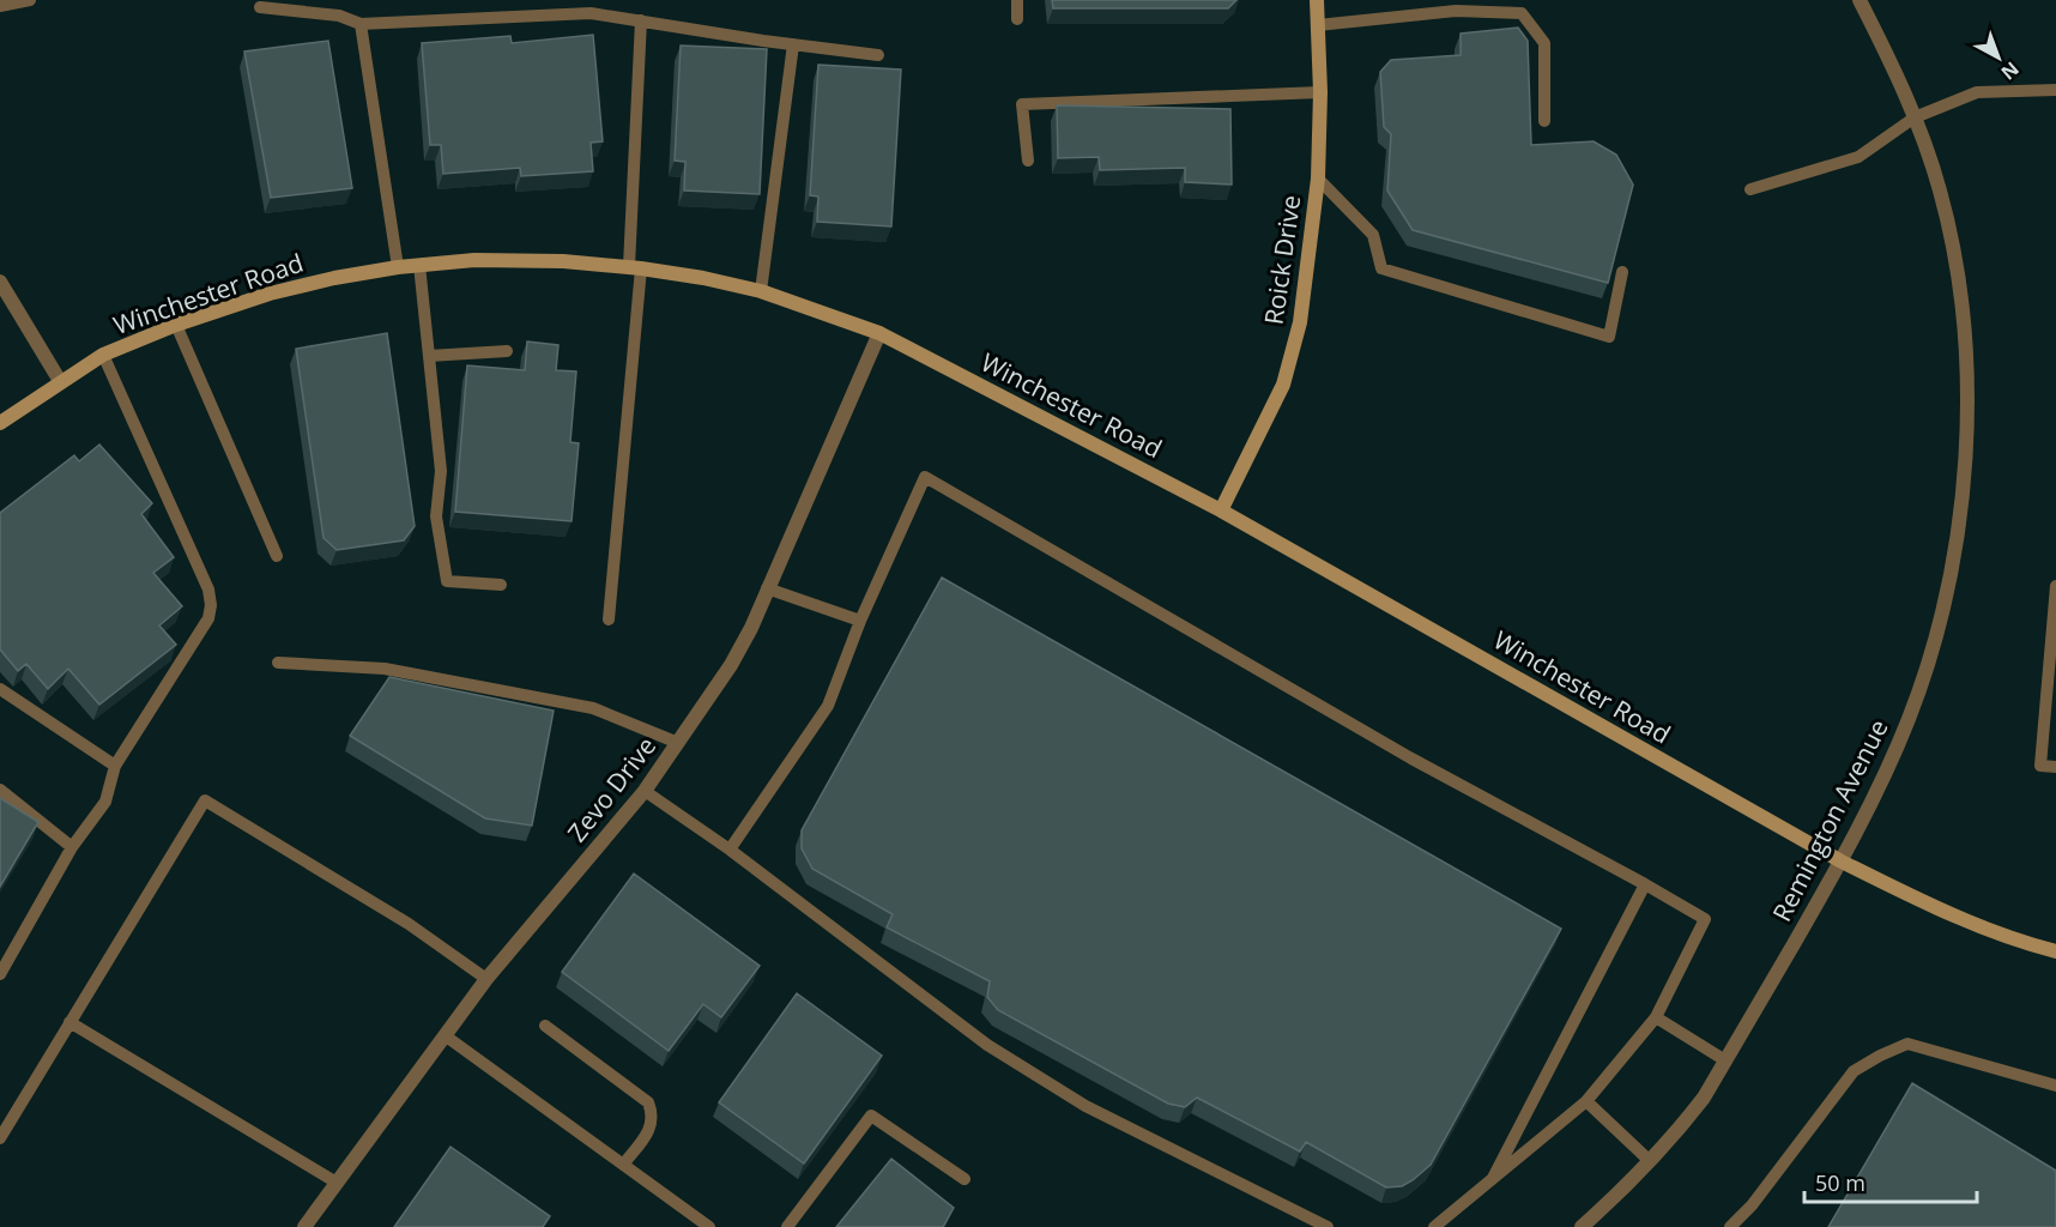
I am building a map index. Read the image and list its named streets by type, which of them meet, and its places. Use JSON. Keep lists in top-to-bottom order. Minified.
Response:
{"streets":{"street":["Roick Drive","Winchester Road","Zevo Drive","Remington Avenue"]},"crossings":[["Roick Drive","Winchester Road"],["Winchester Road","Zevo Drive"],["Winchester Road","Remington Avenue"]],"scale_bar":"50 m","north":"bottom right"}
